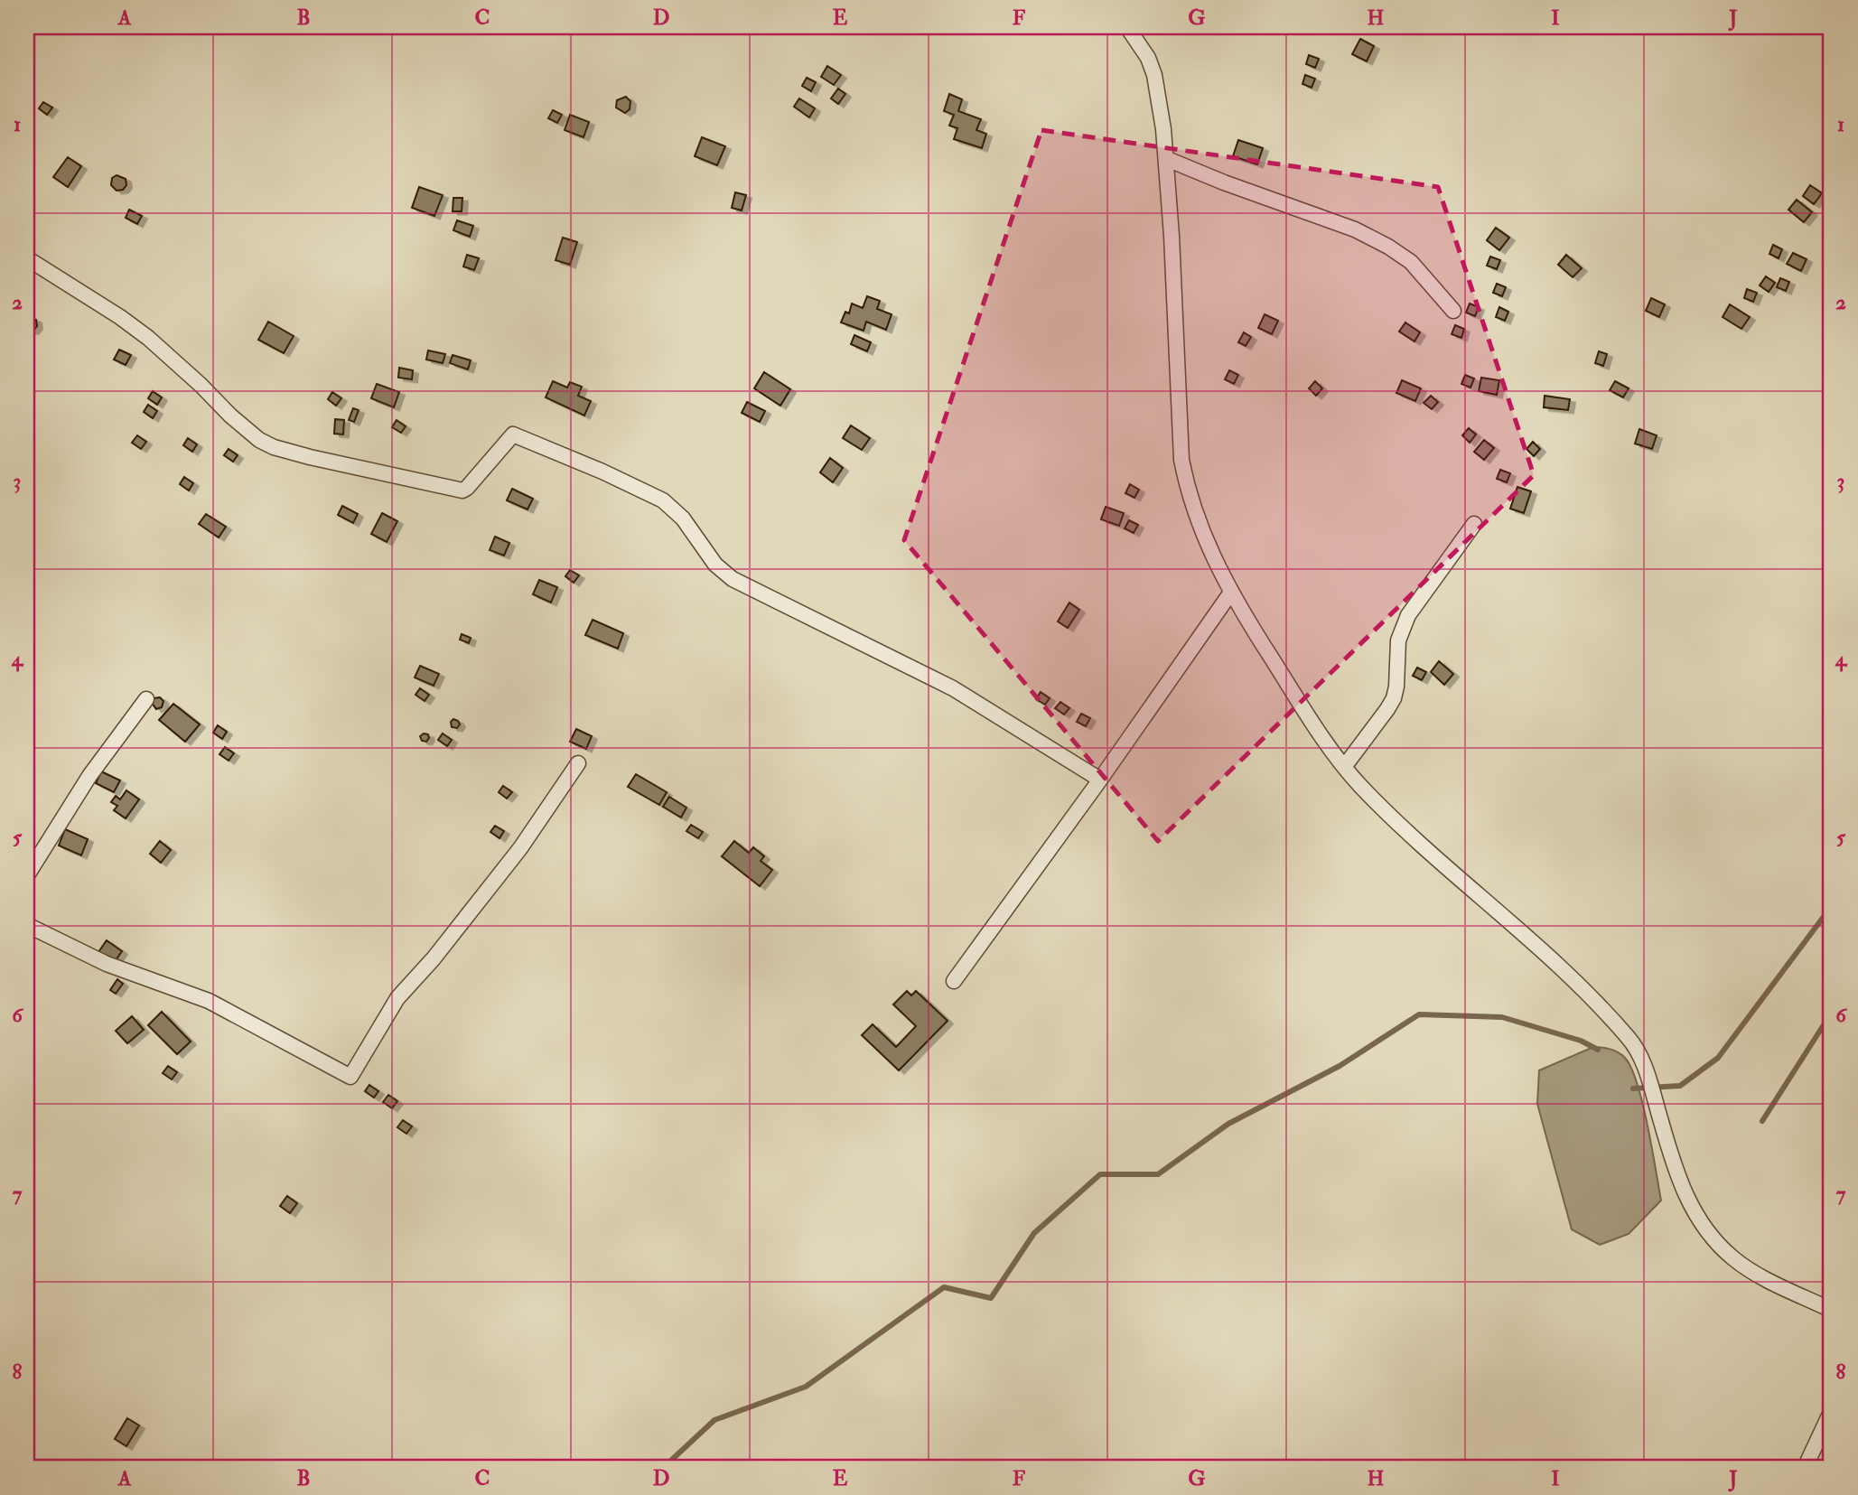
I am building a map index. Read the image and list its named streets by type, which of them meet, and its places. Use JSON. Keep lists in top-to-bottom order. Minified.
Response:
{"grid":{"columns":["A","B","C","D","E","F","G","H","I","J"],"rows":["1","2","3","4","5","6","7","8"]}}
